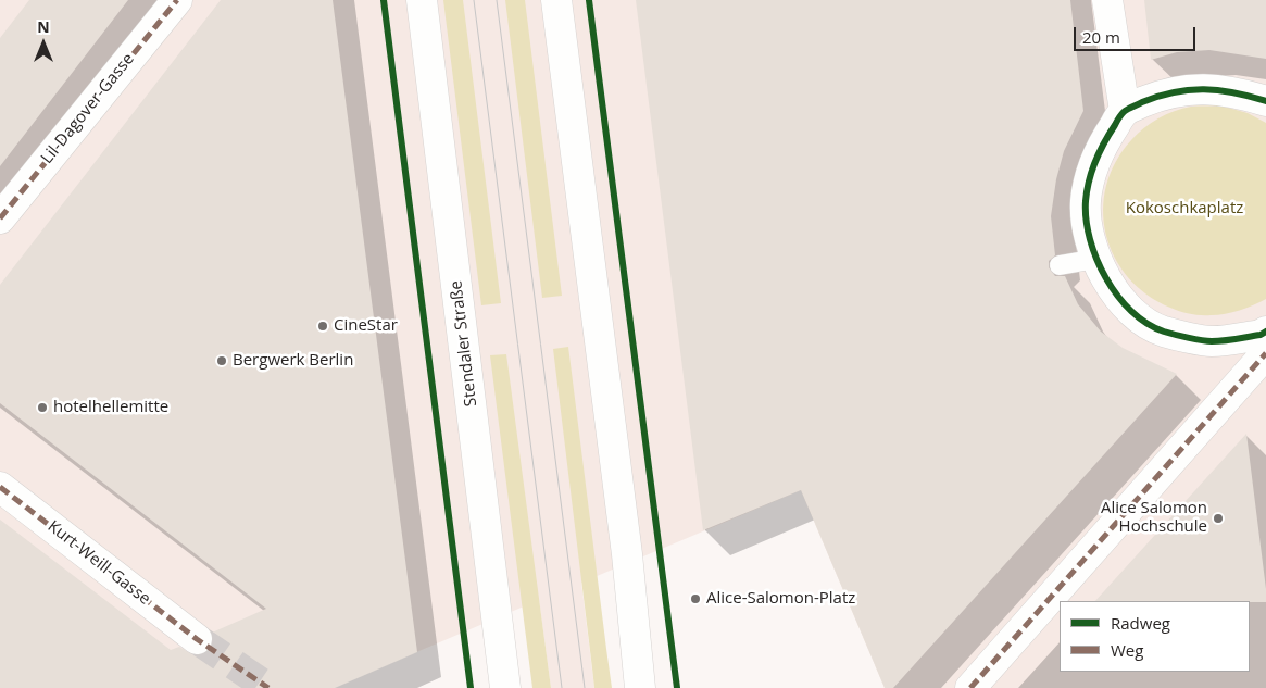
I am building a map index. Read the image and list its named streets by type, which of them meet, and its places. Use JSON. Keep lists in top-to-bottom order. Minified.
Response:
{"streets":{"street":["Lil-Dagover-Gasse","Stendaler Straße","Kurt-Weill-Gasse"]},"parks":["Kokoschkaplatz"],"places":["CineStar","Bergwerk Berlin","hotelhellemitte","Alice Salomon Hochschule","Alice-Salomon-Platz"],"legend":["Radweg","Weg"],"scale_bar":"20 m","north":"top"}
